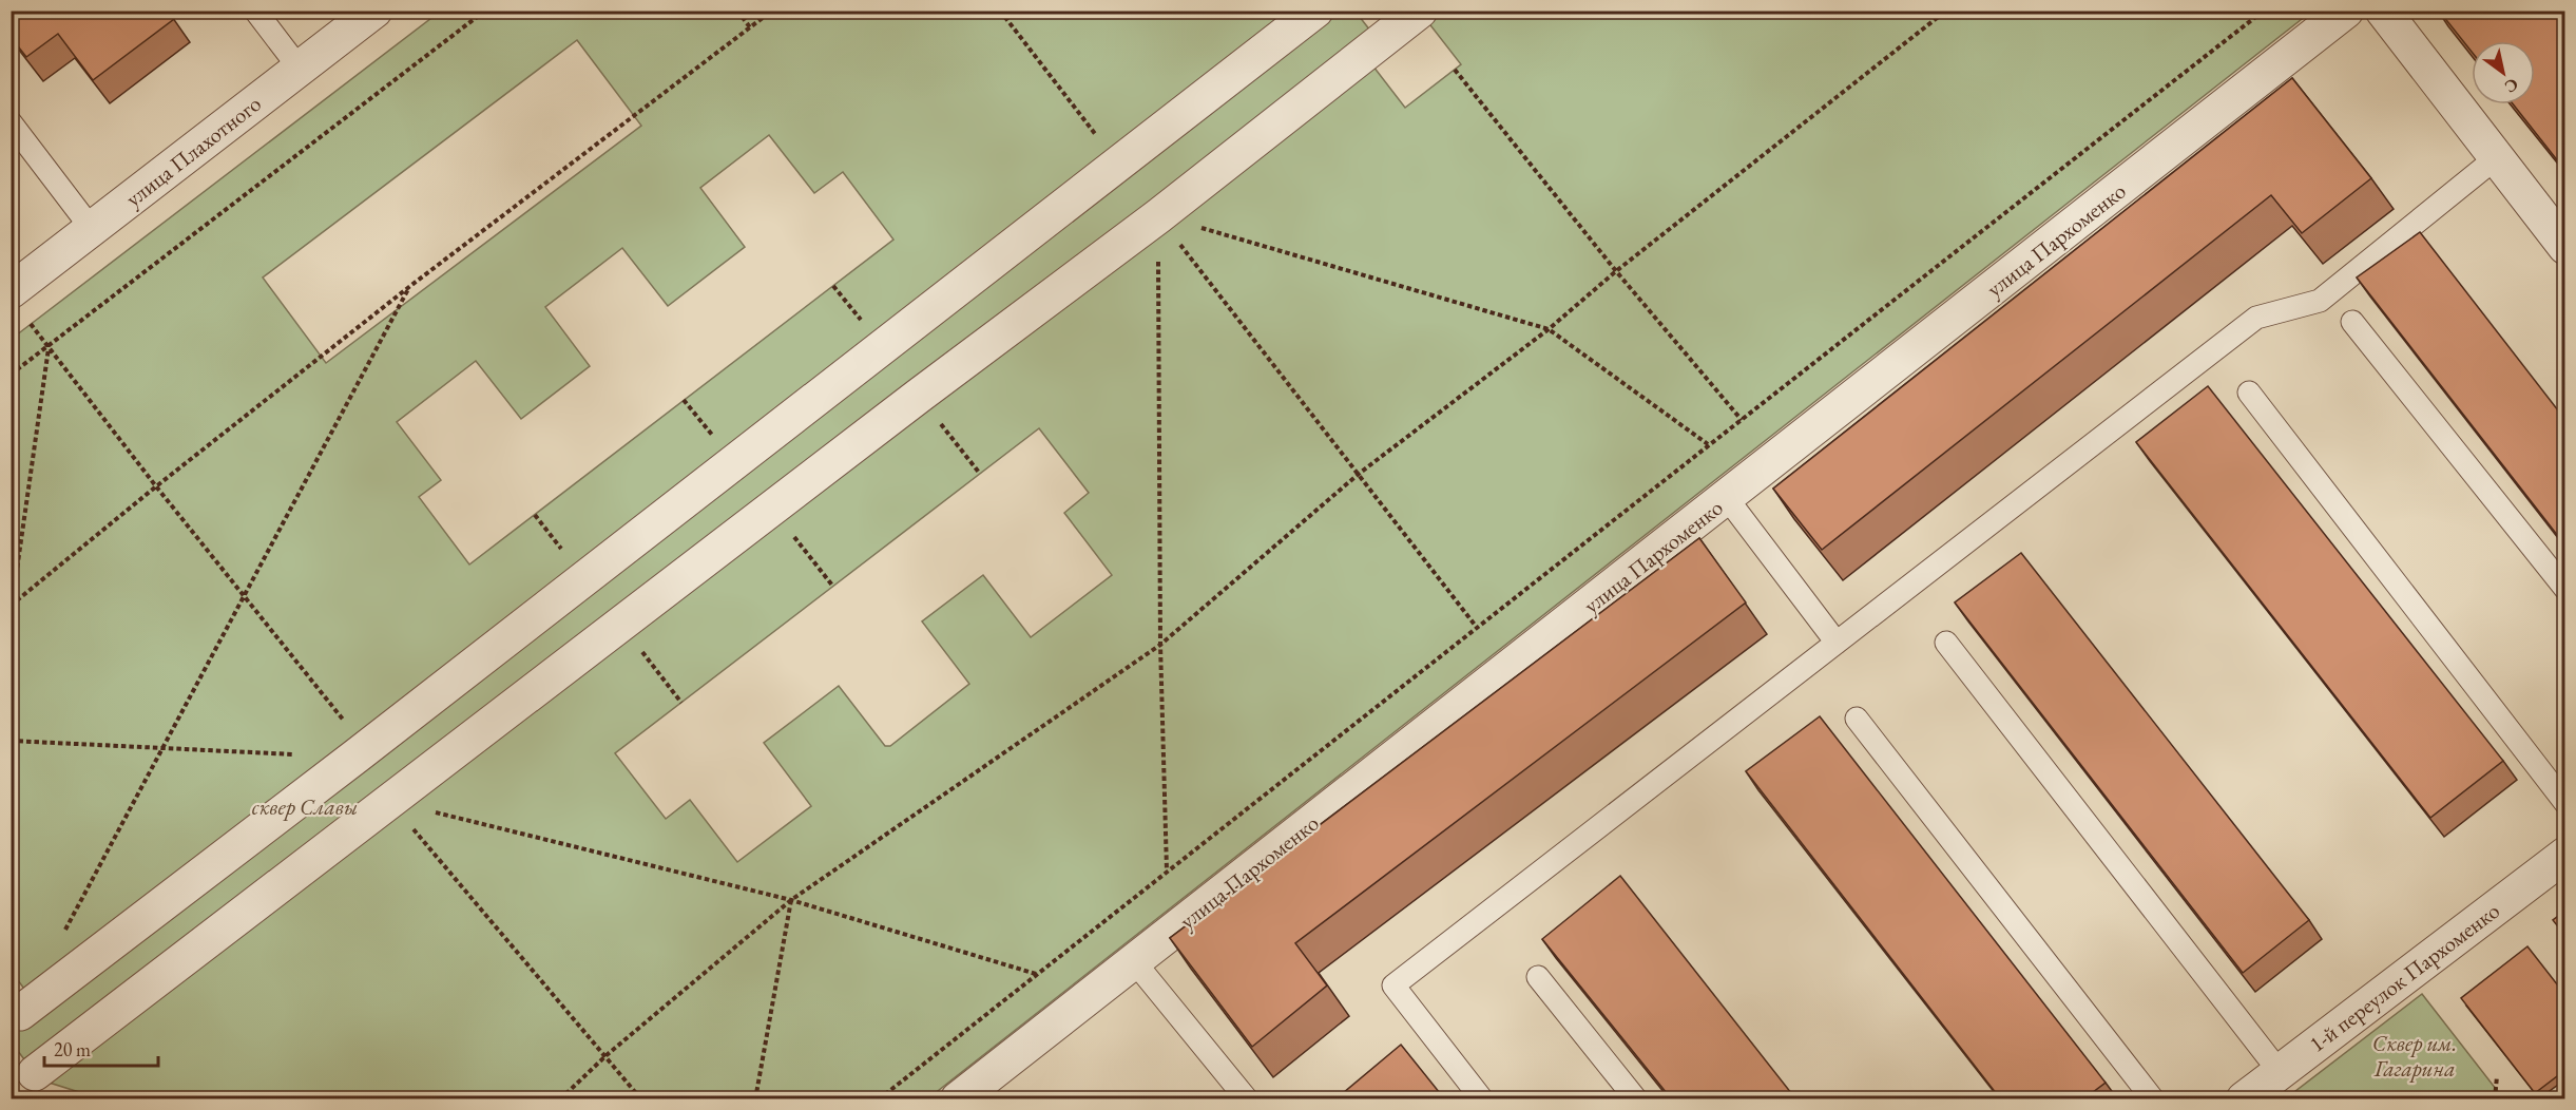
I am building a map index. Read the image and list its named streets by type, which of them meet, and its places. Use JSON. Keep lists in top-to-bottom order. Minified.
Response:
{"streets":{"street":["улица Плахотного","улица Пархоменко","1-й переулок Пархоменко"]},"parks":["сквер Славы","Сквер им. Гагарина"],"scale_bar":"20 m","north":"bottom right"}
